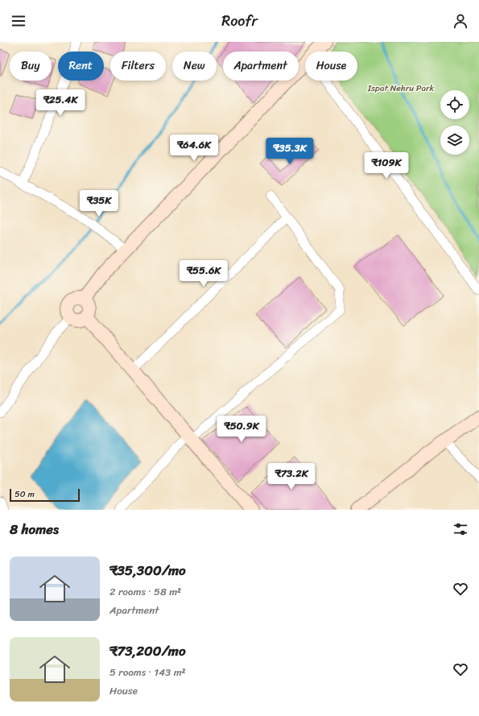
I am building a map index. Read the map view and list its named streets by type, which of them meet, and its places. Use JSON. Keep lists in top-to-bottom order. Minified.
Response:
{"parks":["Ispat Nehru Park"],"scale_bar":"50 m","page":{"header":"Roofr","chip":["Buy","Rent","Filters","New","Apartment","House"],"price":["₹25.4K","₹64.6K","₹35.3K","₹109K","₹35K","₹55.6K","₹50.9K","₹73.2K"],"scale":"50 m","heading":"8 homes","list":[{"name":"₹35,300/mo","note":"2 rooms · 58 m² · Apartment"},{"name":"₹73,200/mo","note":"5 rooms · 143 m² · House"}]}}
